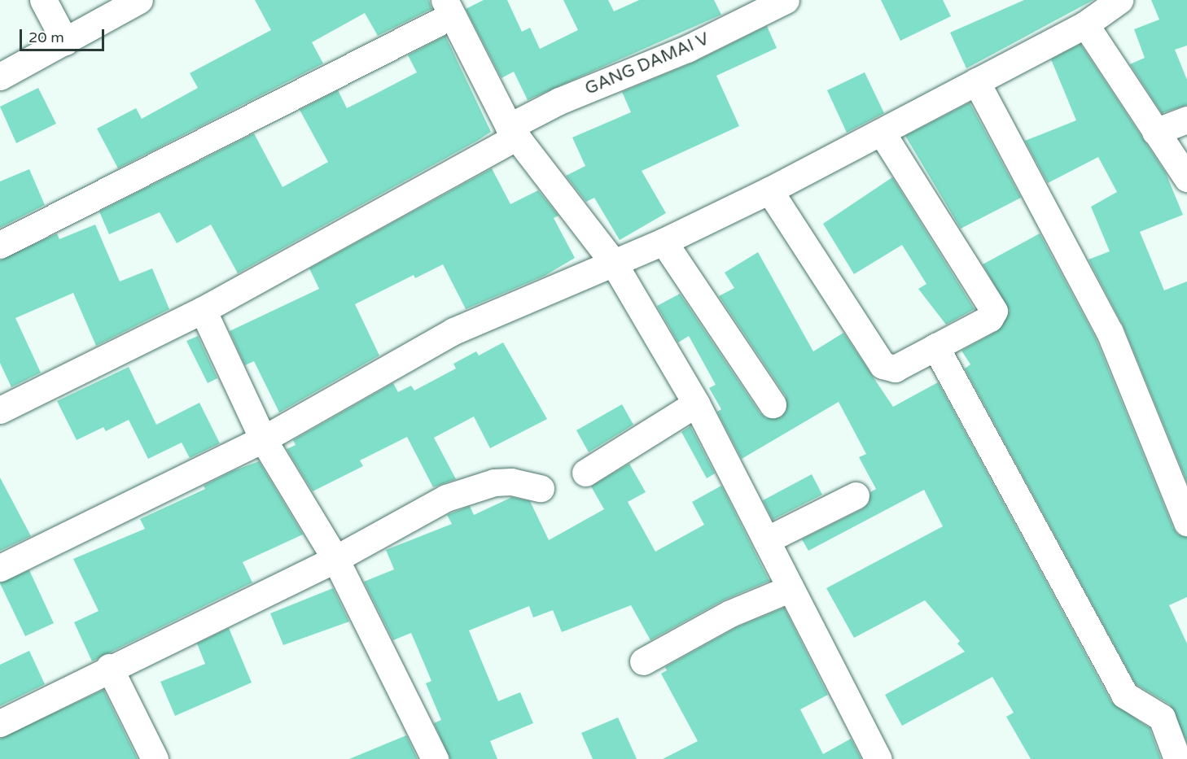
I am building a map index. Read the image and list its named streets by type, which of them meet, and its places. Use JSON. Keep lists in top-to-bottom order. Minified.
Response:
{"streets":{"street":["GANG DAMAI V"]},"scale_bar":"20 m"}
